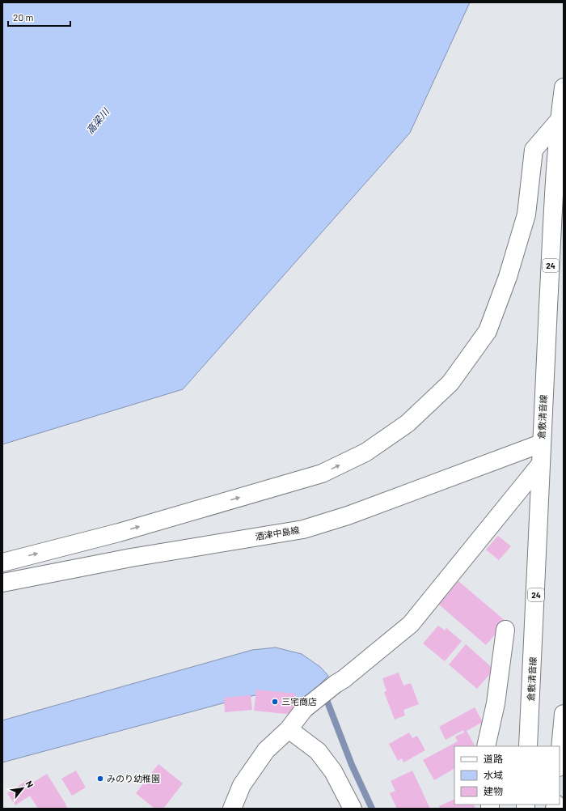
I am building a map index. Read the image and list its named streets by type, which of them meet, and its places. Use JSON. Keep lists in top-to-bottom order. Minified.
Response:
{"streets":{"main road":["24","倉敷清音線","酒津中島線"]},"crossings":[["倉敷清音線","酒津中島線"]],"water":["高梁川"],"places":["三宅商店","みのり幼稚園"],"legend":["道路","水域","建物"],"scale_bar":"20 m","north":"top right"}
